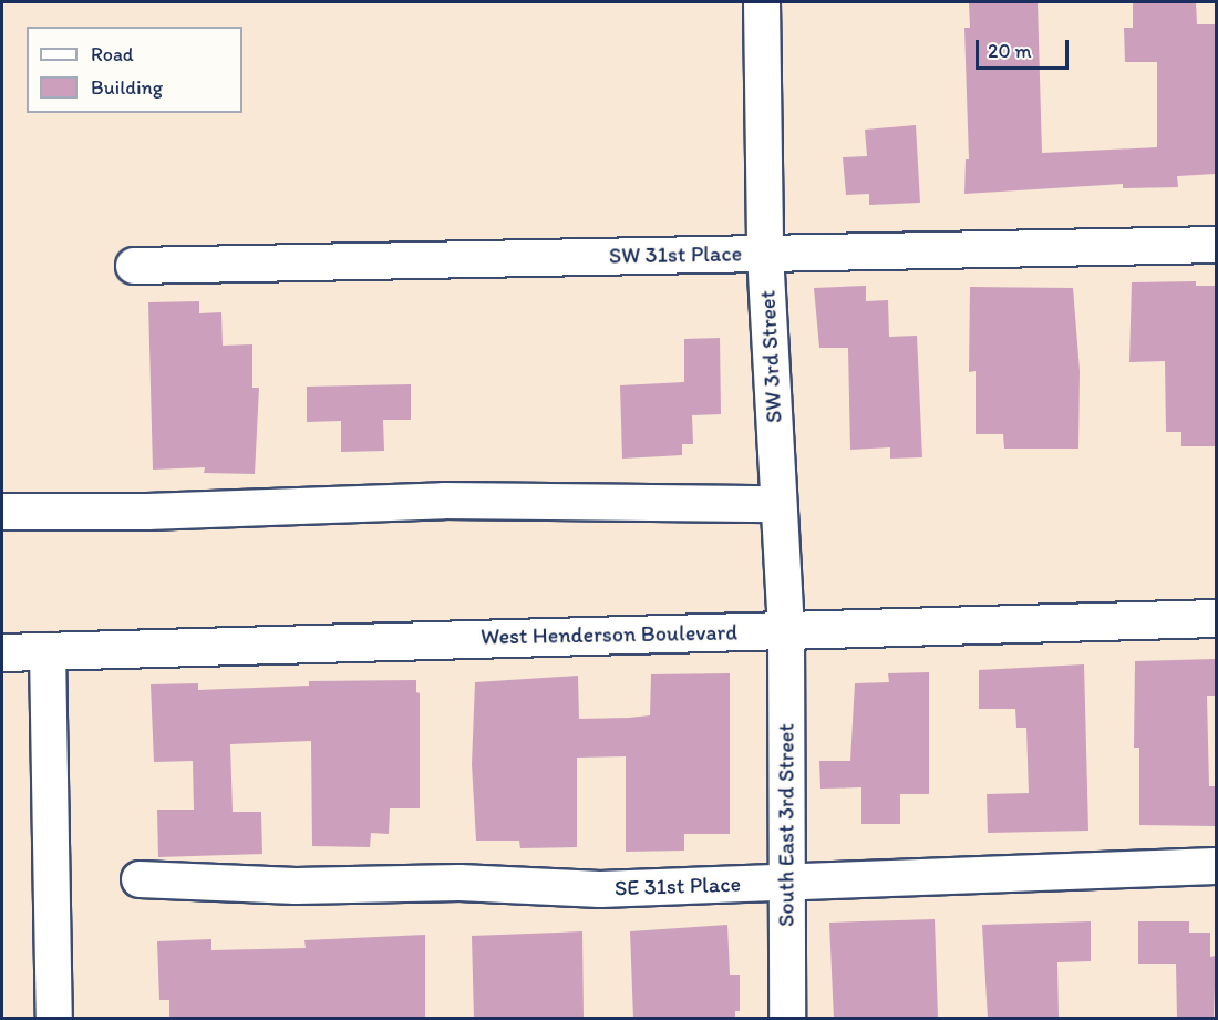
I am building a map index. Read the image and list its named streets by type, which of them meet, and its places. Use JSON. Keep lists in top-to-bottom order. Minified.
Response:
{"streets":{"street":["SW 31st Place","SW 3rd Street","West Henderson Boulevard","South East 3rd Street","SE 31st Place"]},"crossings":[["SW 31st Place","SW 3rd Street"],["SW 3rd Street","West Henderson Boulevard"],["SW 3rd Street","South East 3rd Street"],["West Henderson Boulevard","South East 3rd Street"],["South East 3rd Street","SE 31st Place"]],"legend":["Road","Building"],"scale_bar":"20 m"}
